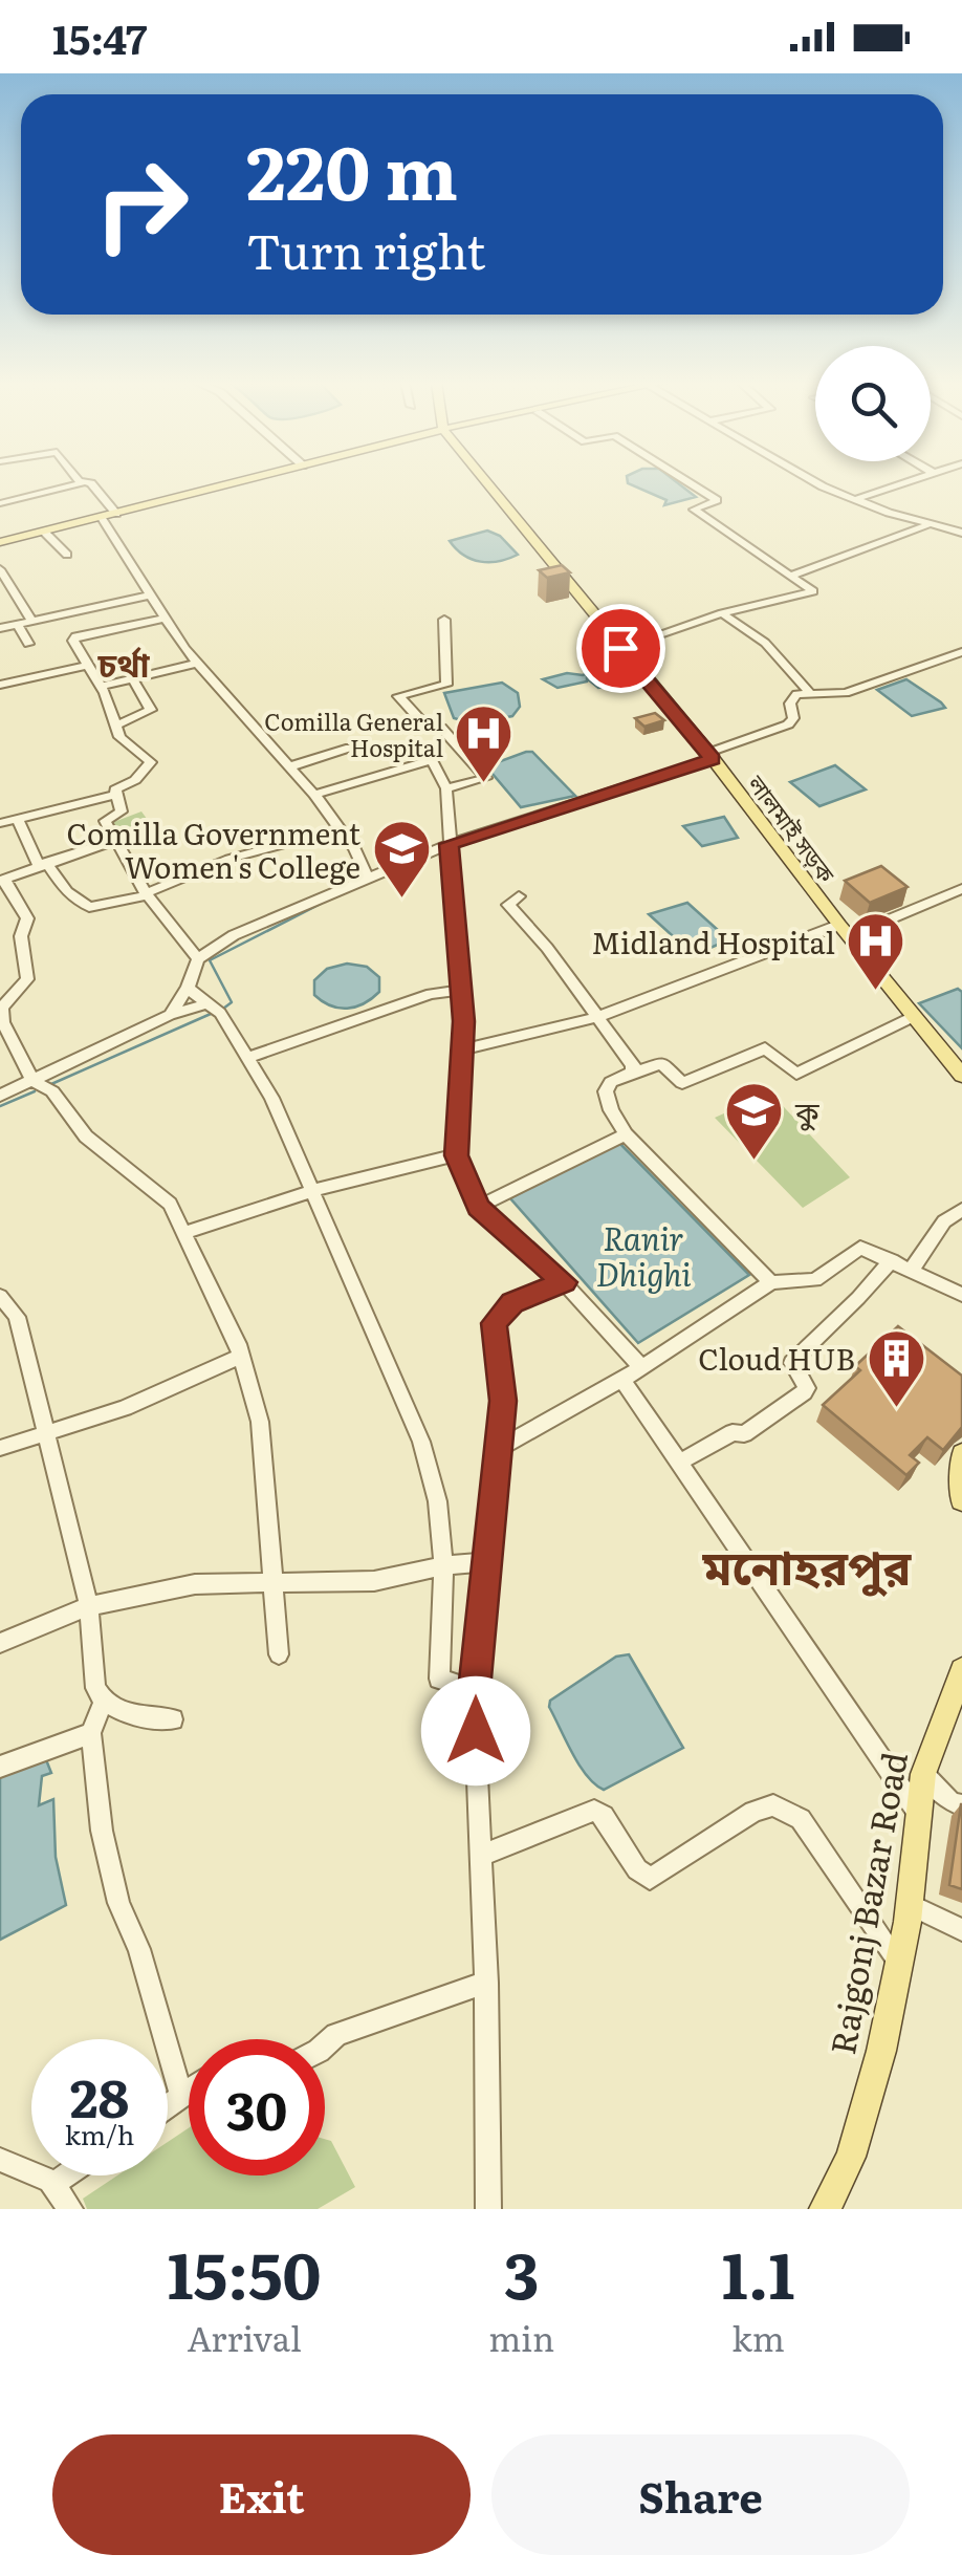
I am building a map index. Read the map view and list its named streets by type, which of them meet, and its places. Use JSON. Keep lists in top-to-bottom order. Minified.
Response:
{"streets":{"main road":["লালমাই সড়ক","Rajgonj Bazar Road"]},"districts":["চর্থা","মনোহরপুর"],"water":["Ranir Dhighi"],"places":{"hospital":["Comilla General Hospital","Midland Hospital"],"school or university":["Comilla Government Women's College","কু"],"building":["Cloud HUB"]},"page":{"status":"15:47","turn":["220 m","Turn right"],"speed":"28 km/h","limit":"30","eta":["15:50","Arrival","3","min","1.1","km"],"buttons":["Exit","Share"]}}
